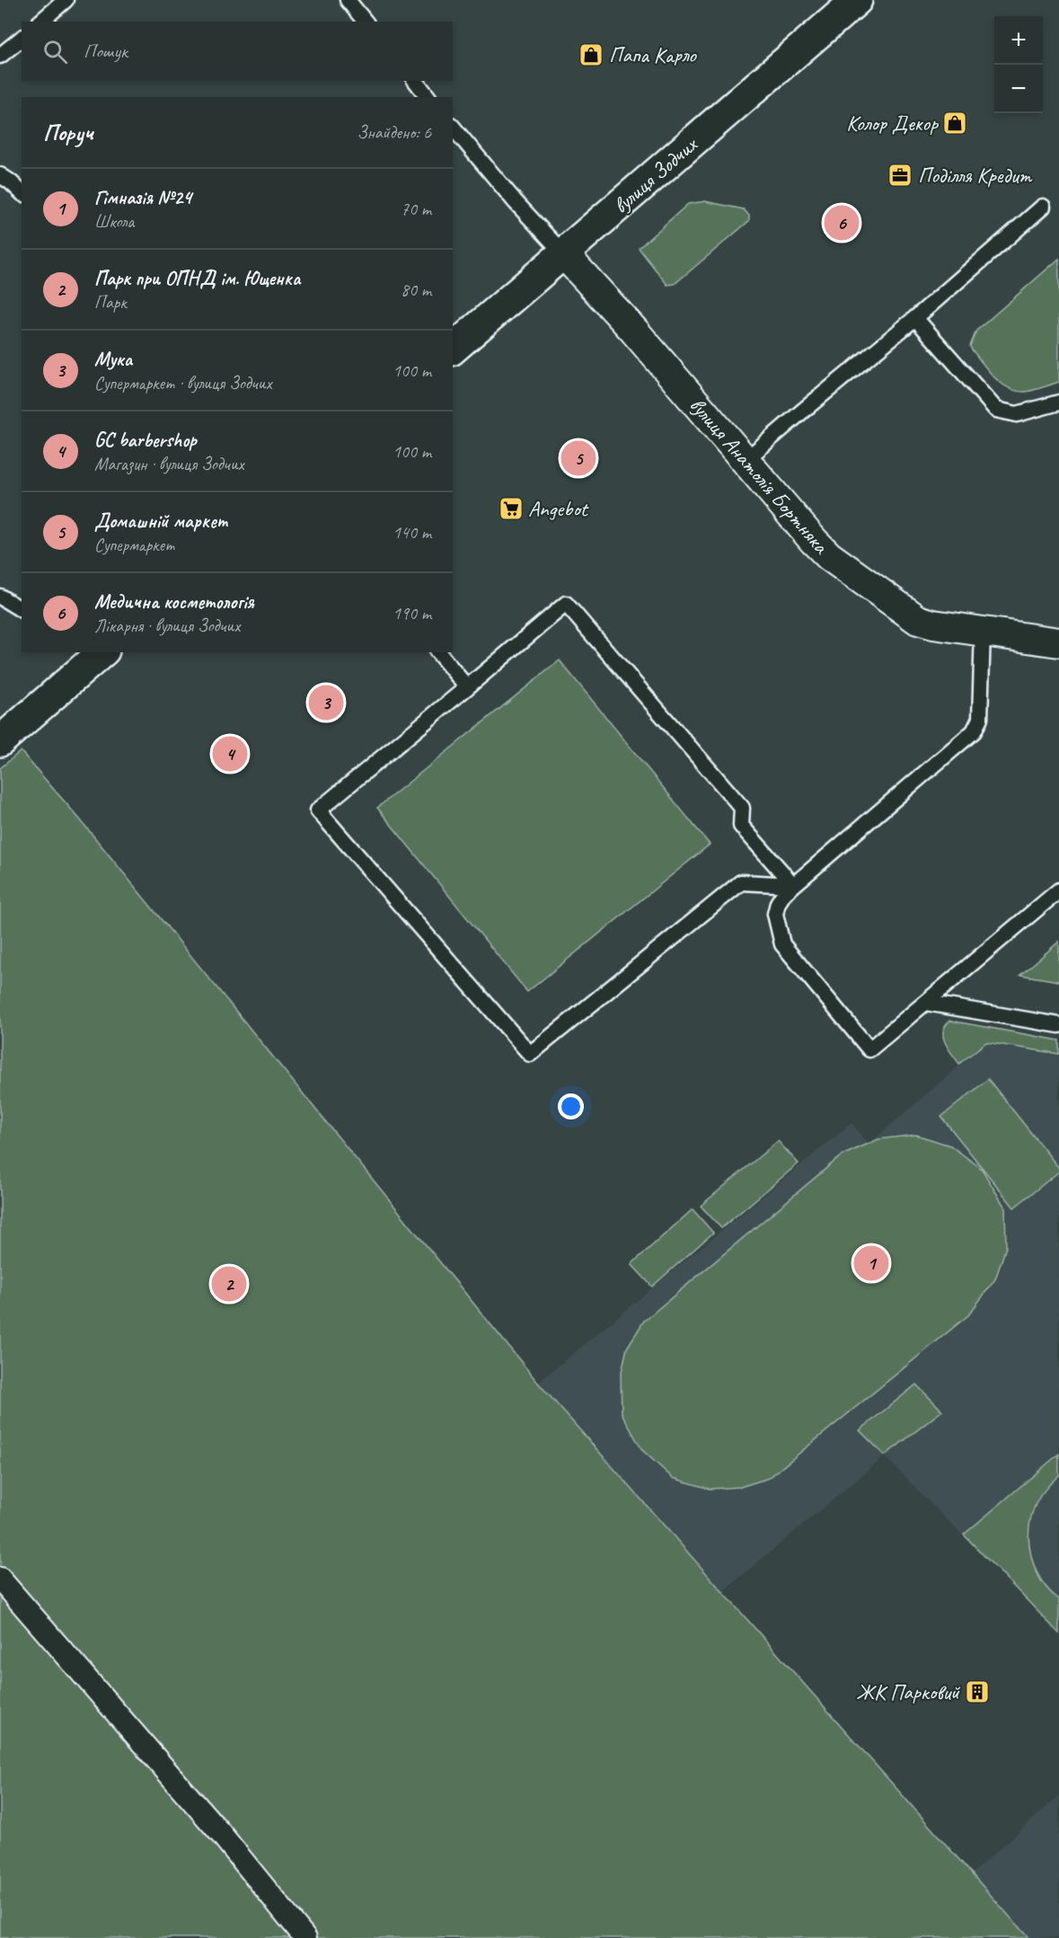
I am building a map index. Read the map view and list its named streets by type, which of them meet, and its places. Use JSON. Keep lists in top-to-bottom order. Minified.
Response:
{"streets":{"main road":["вулиця Зодчих"],"street":["вулиця Анатолія Бортняка"]},"crossings":[["вулиця Зодчих","вулиця Анатолія Бортняка"]],"places":{"shop":["Папа Карло","Колор Декор"],"office":["Поділля Кредит"],"supermarket":["Angebot"],"building":["ЖК Парковий"]},"page":{"map_buttons":["+","−"],"search":"Пошук","heading":["Поруч","Знайдено: 6"],"list":[{"mark":"1","name":"Гімназія №24","note":"Школа","value":"70 m"},{"mark":"2","name":"Парк при ОПНД ім. Ющенка","note":"Парк","value":"80 m"},{"mark":"3","name":"Мука","note":"Супермаркет · вулиця Зодчих","value":"100 m"},{"mark":"4","name":"GC barbershop","note":"Магазин · вулиця Зодчих","value":"100 m"},{"mark":"5","name":"Домашній маркет","note":"Супермаркет","value":"140 m"},{"mark":"6","name":"Медична косметологія","note":"Лікарня · вулиця Зодчих","value":"190 m"}],"pins":["6","5","3","4","1","2"]}}
